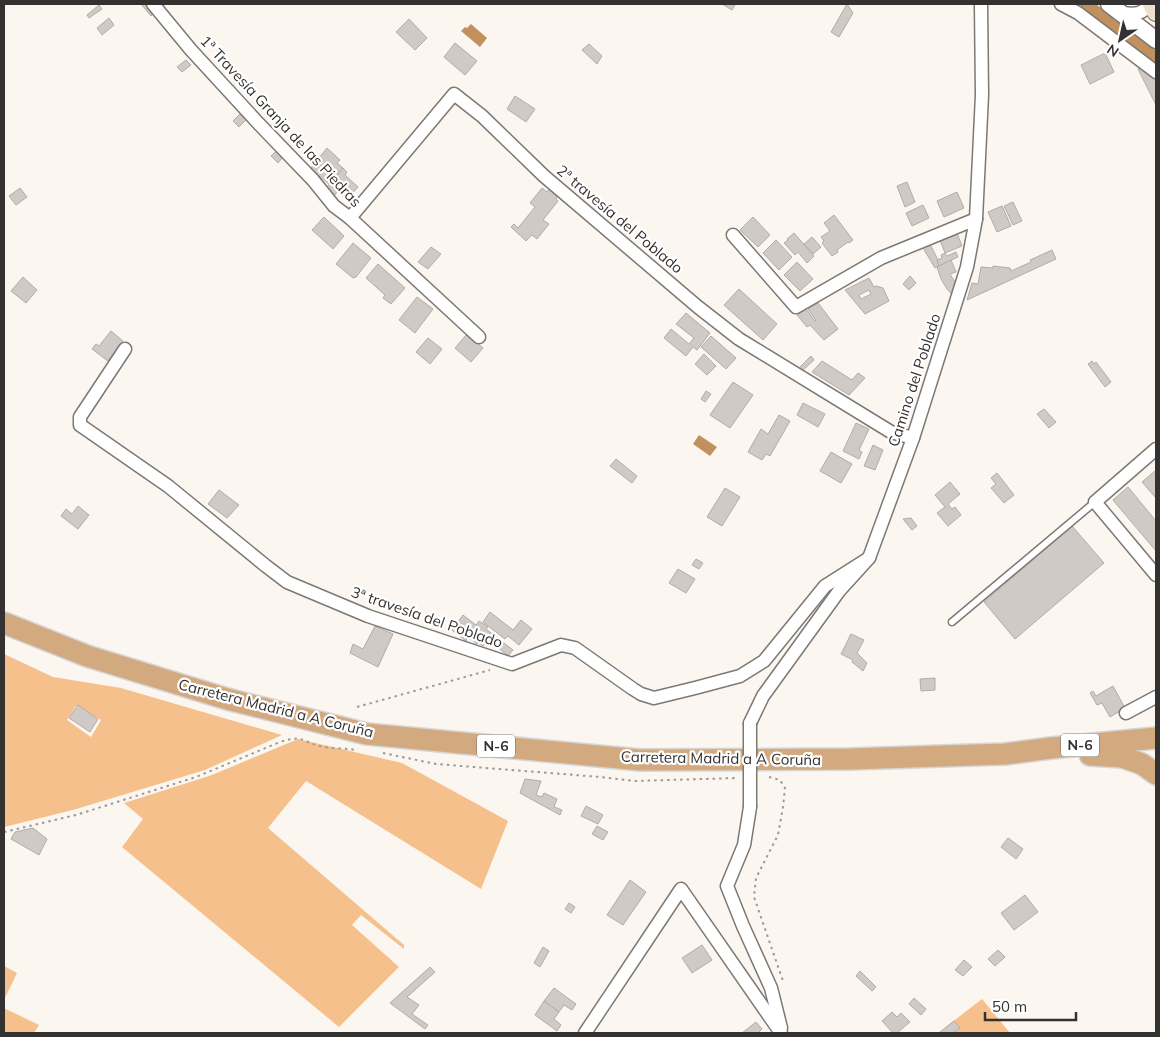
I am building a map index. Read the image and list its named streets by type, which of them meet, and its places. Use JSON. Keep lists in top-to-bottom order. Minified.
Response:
{"streets":{"highway":["Carretera Madrid a A Coruña","N-6"],"street":["1ª Travesía Granja de las Piedras","2ª travesía del Poblado","Camino del Poblado","3ª travesía del Poblado"]},"crossings":[["1ª Travesía Granja de las Piedras","2ª travesía del Poblado"],["2ª travesía del Poblado","Camino del Poblado"],["Camino del Poblado","3ª travesía del Poblado"],["Carretera Madrid a A Coruña","N-6"]],"scale_bar":"50 m","north":"bottom left"}
